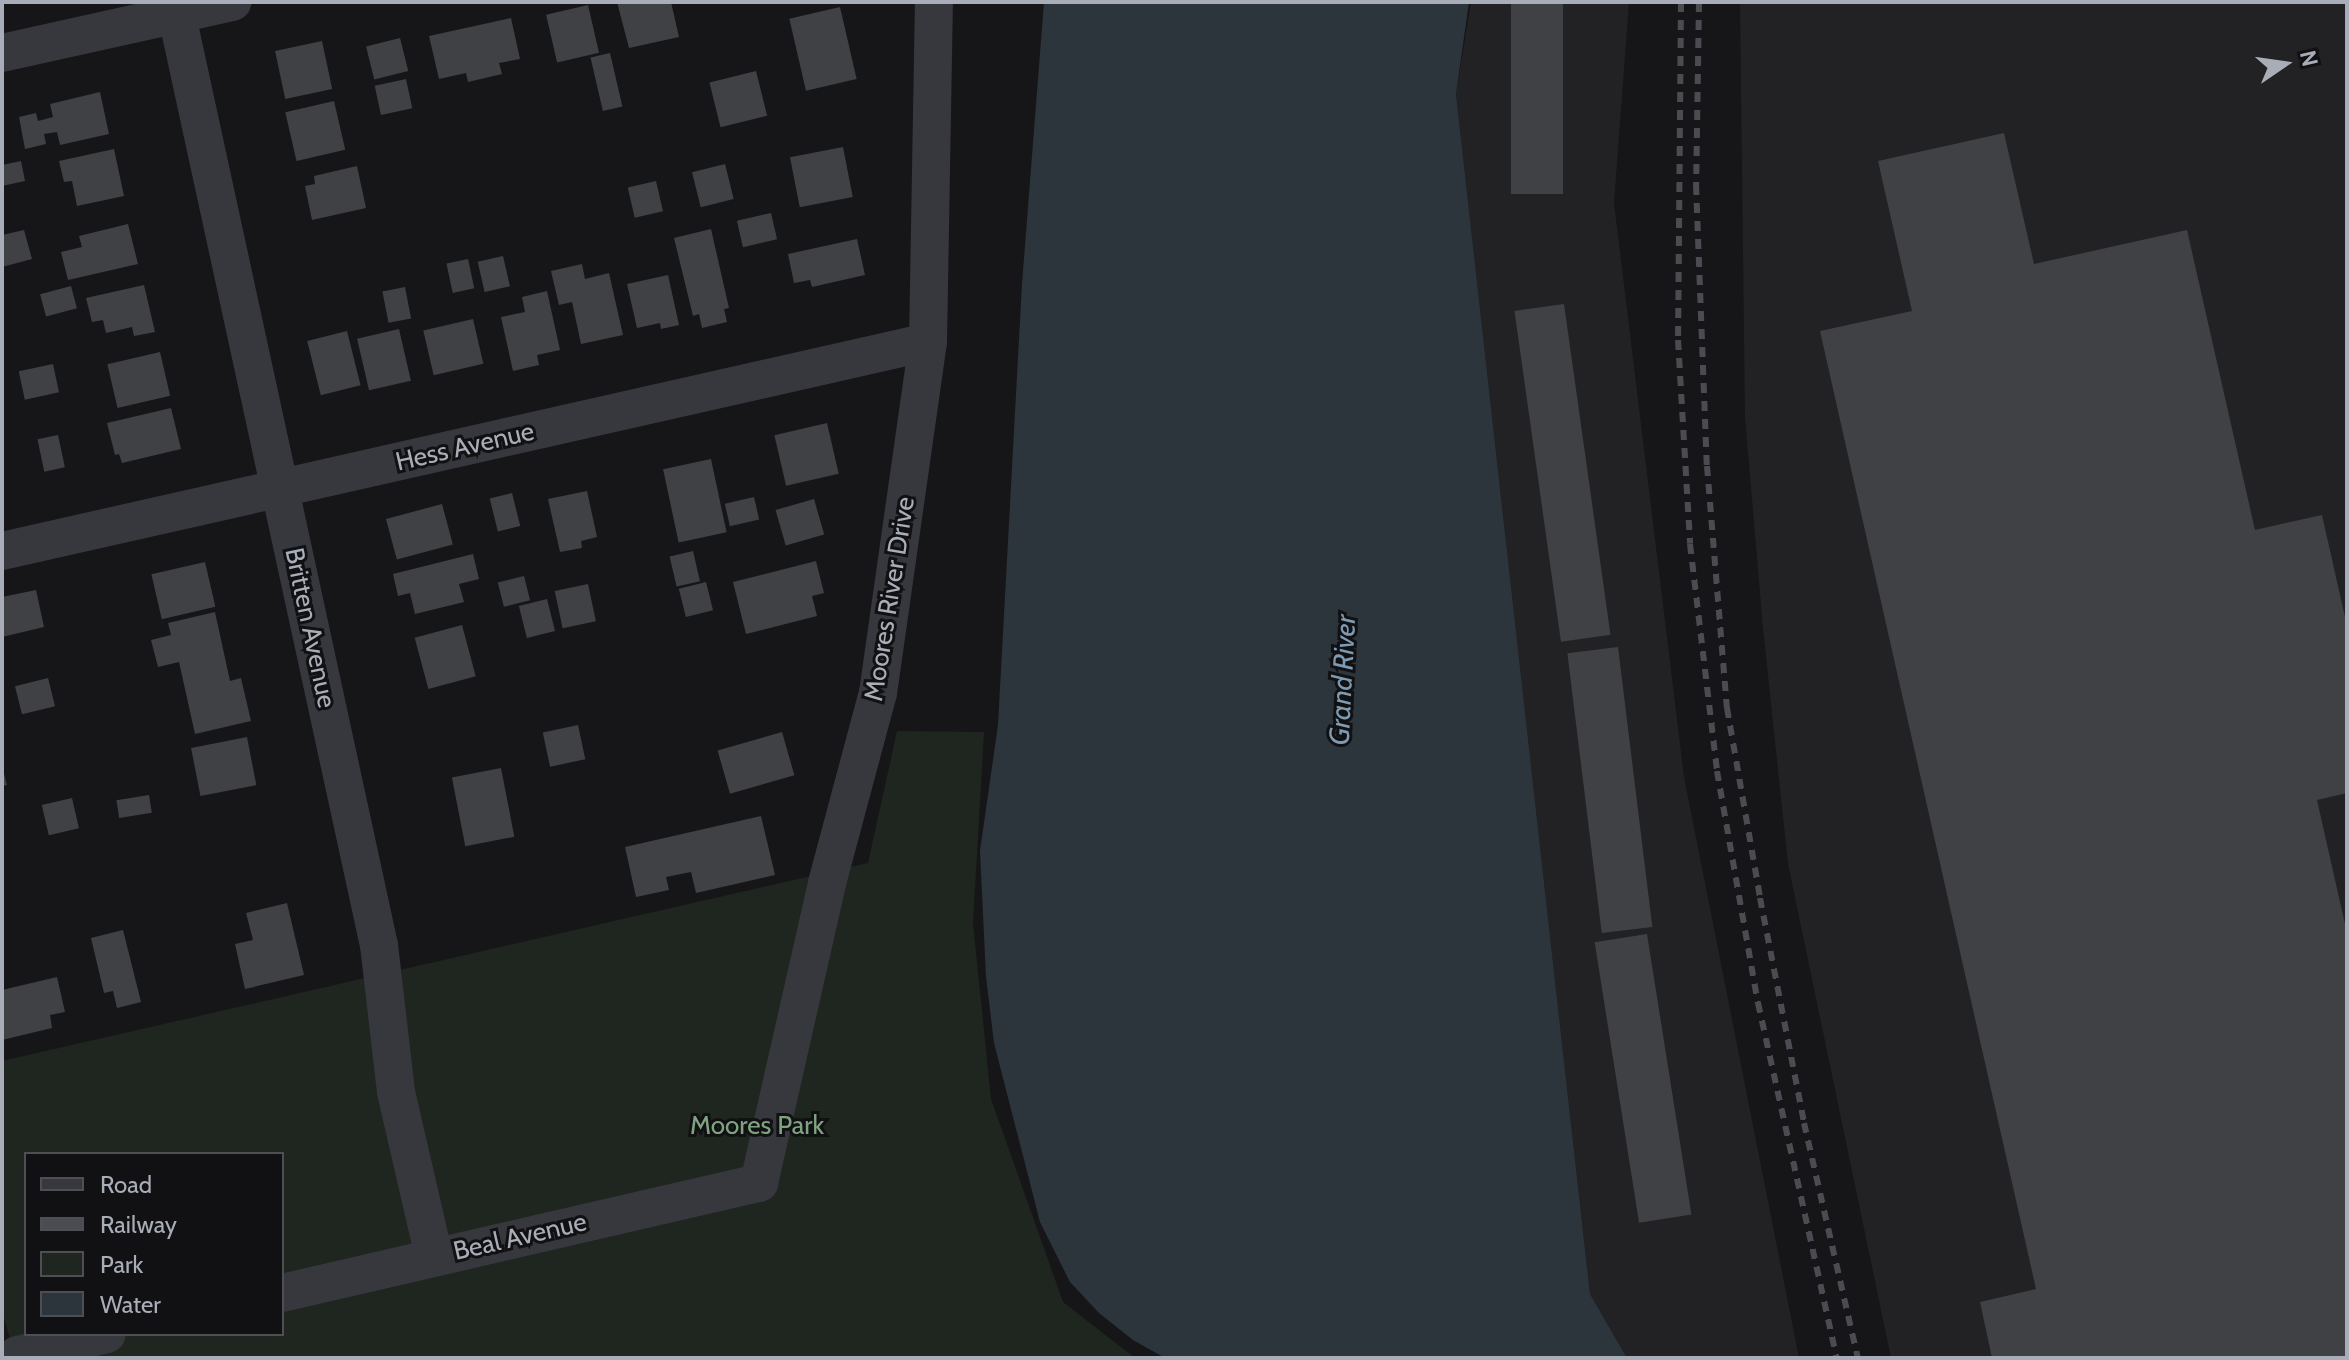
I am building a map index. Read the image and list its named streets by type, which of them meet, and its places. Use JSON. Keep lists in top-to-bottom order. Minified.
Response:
{"streets":{"street":["Hess Avenue","Moores River Drive","Britten Avenue","Beal Avenue"]},"crossings":[["Hess Avenue","Moores River Drive"],["Hess Avenue","Britten Avenue"],["Moores River Drive","Beal Avenue"],["Britten Avenue","Beal Avenue"]],"water":["Grand River"],"parks":["Moores Park"],"legend":["Road","Railway","Park","Water"],"north":"right"}
